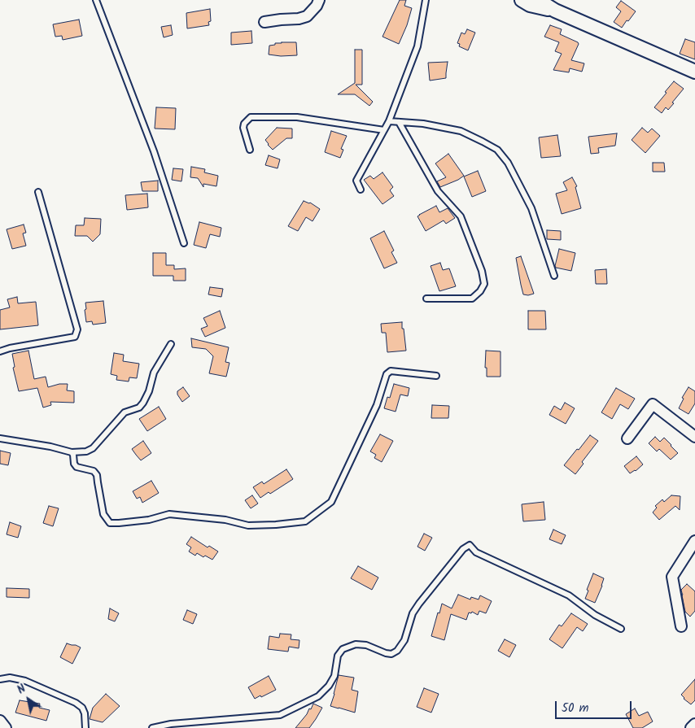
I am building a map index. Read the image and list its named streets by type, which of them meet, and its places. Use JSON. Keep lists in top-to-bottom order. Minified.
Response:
{"scale_bar":"50 m","north":"top left"}
